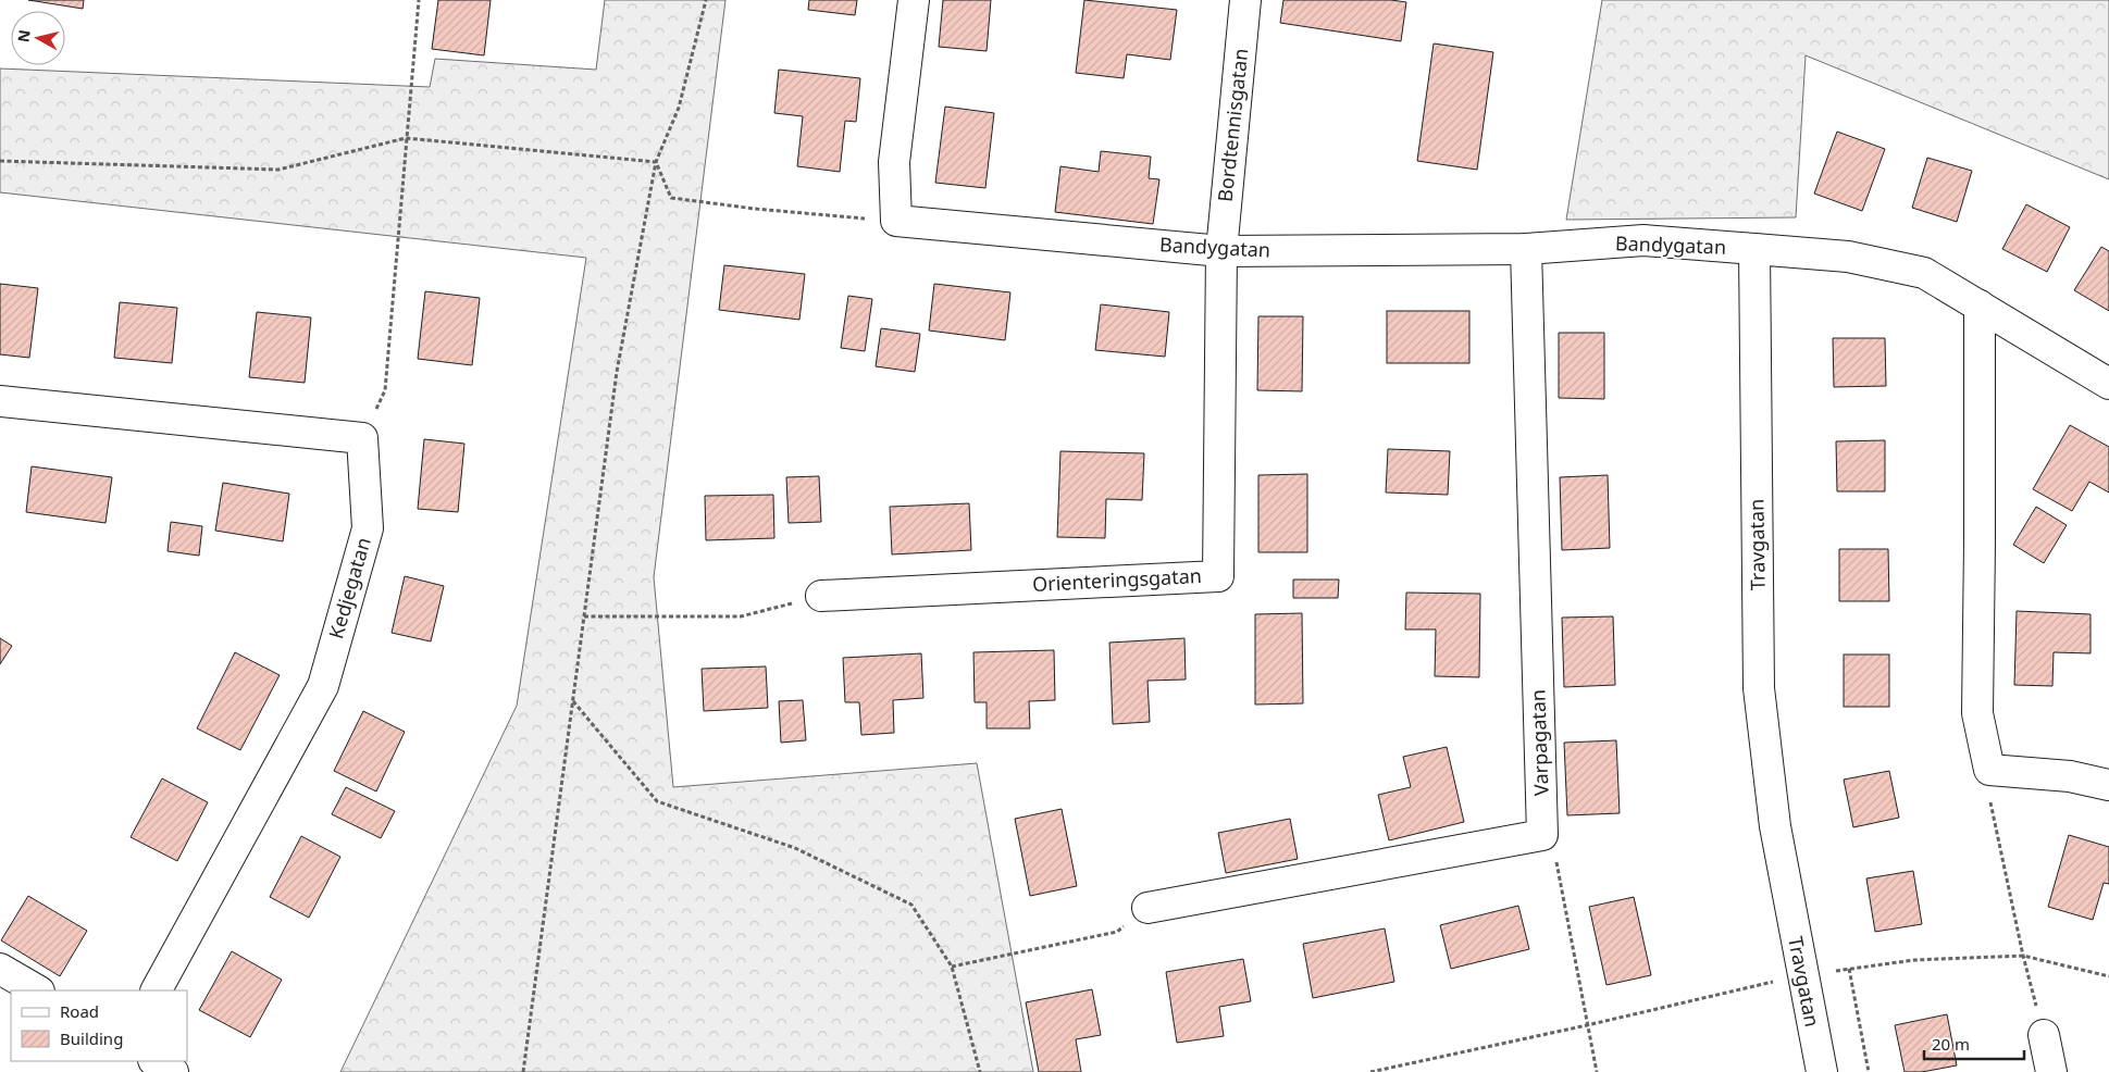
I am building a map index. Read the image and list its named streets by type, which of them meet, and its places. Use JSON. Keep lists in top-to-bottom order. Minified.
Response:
{"streets":{"street":["Bordtennisgatan","Bandygatan","Travgatan","Orienteringsgatan","Kedjegatan","Varpagatan"]},"crossings":[["Bordtennisgatan","Bandygatan"],["Bordtennisgatan","Orienteringsgatan"],["Bandygatan","Travgatan"],["Bandygatan","Orienteringsgatan"],["Bandygatan","Varpagatan"]],"legend":["Road","Building"],"scale_bar":"20 m","north":"left"}
